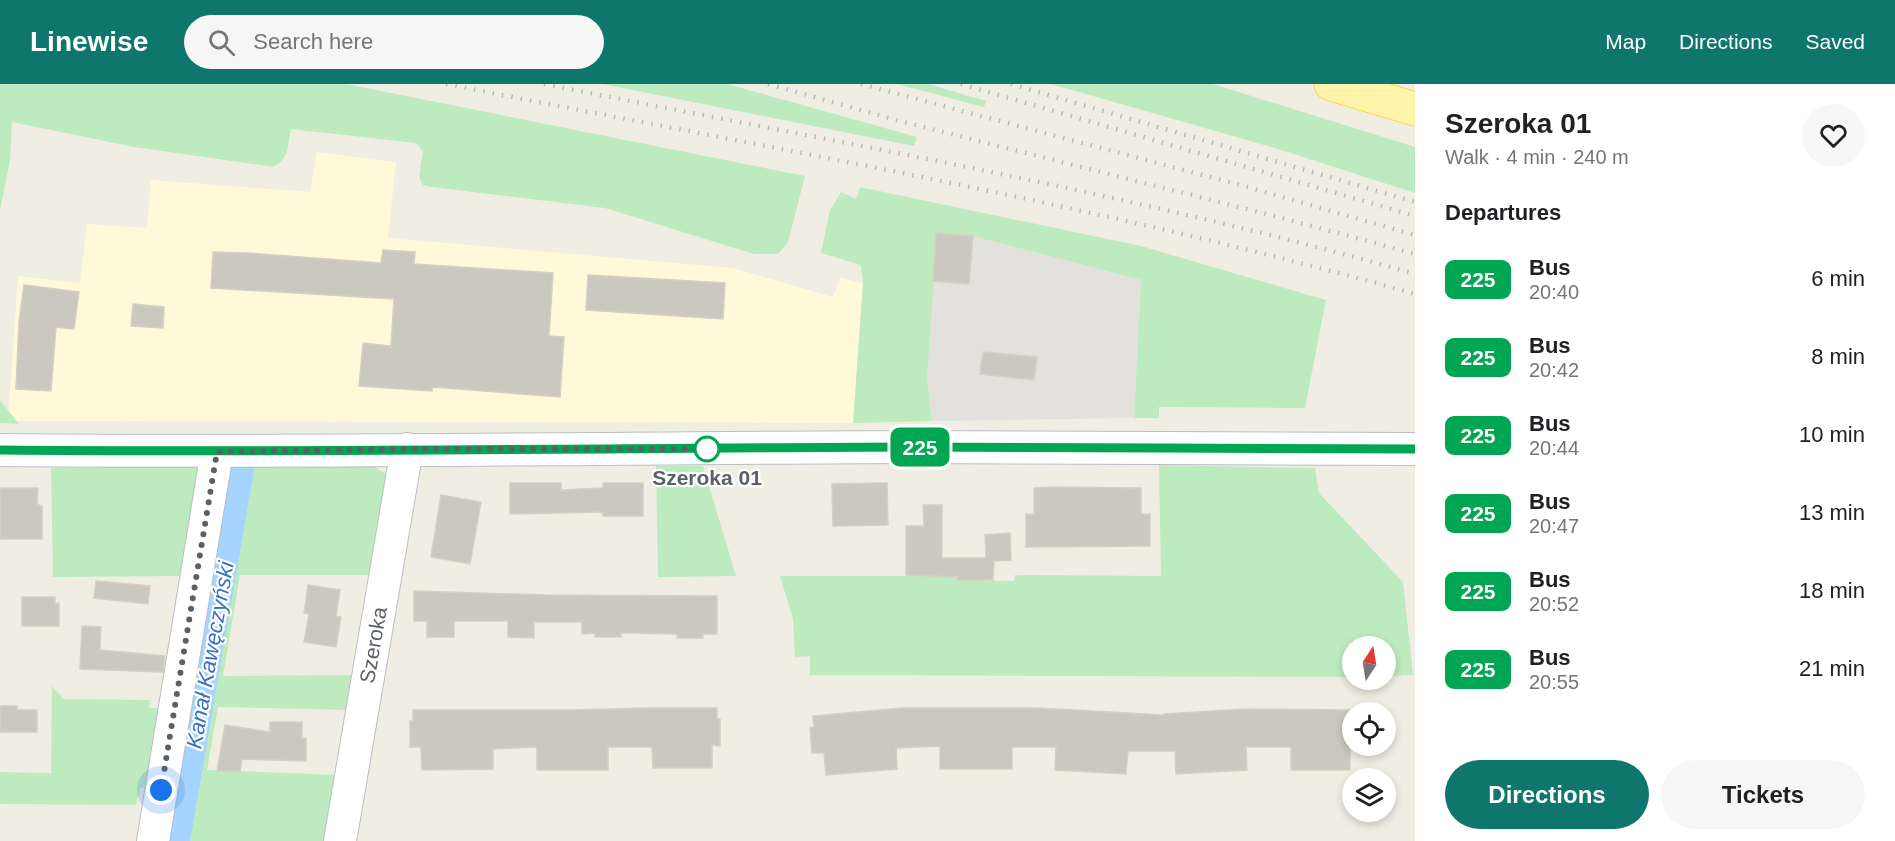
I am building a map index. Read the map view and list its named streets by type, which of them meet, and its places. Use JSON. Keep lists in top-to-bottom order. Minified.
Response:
{"streets":{"street":["Szeroka"]},"water":["Kanał Kawęczyński"],"places":["Szeroka 01"],"lines":["bus line 225"],"north":"top","page":{"header":"Linewise","search":"Search here","nav":["Map","Directions","Saved"],"on_map":"225","heading":[["Szeroka 01","Walk · 4 min · 240 m"],"Departures"],"list":[{"mark":"225","name":"Bus","note":"20:40","value":"6 min"},{"mark":"225","name":"Bus","note":"20:42","value":"8 min"},{"mark":"225","name":"Bus","note":"20:44","value":"10 min"},{"mark":"225","name":"Bus","note":"20:47","value":"13 min"},{"mark":"225","name":"Bus","note":"20:52","value":"18 min"},{"mark":"225","name":"Bus","note":"20:55","value":"21 min"}],"buttons":["Directions","Tickets"]}}
